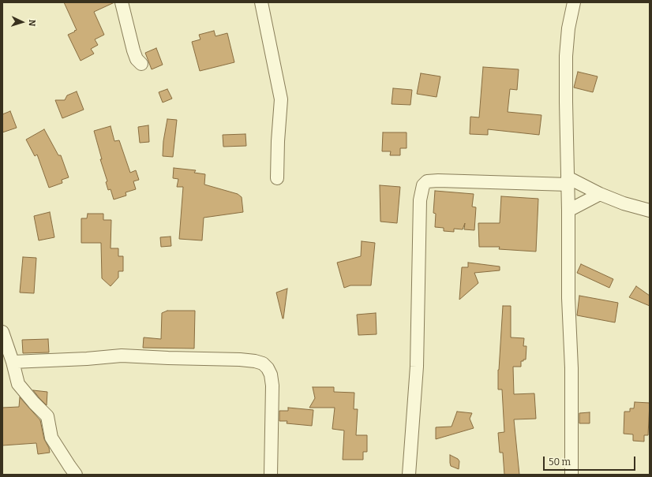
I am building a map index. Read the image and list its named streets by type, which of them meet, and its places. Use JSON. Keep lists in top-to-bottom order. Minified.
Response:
{"scale_bar":"50 m","north":"right"}
